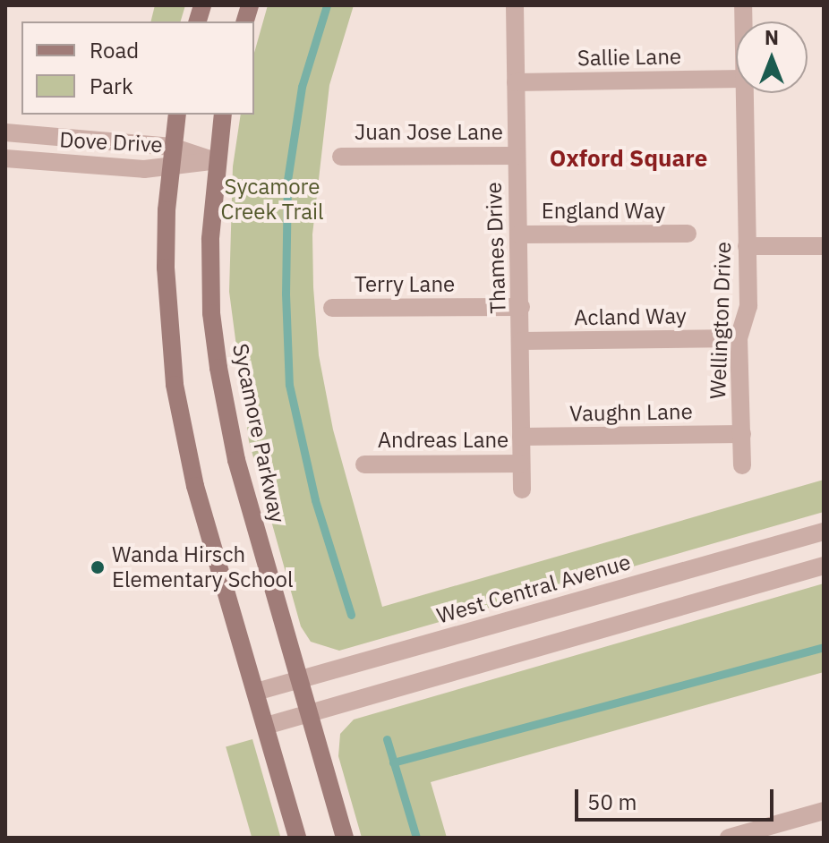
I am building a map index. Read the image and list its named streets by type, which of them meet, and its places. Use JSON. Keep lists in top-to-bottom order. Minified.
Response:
{"streets":{"main road":["Sycamore Parkway"],"street":["Sallie Lane","Juan Jose Lane","Dove Drive","England Way","Thames Drive","Terry Lane","Acland Way","Wellington Drive","Vaughn Lane","Andreas Lane","West Central Avenue"]},"crossings":[["Sallie Lane","Thames Drive"],["Juan Jose Lane","Thames Drive"],["Dove Drive","Sycamore Parkway"],["England Way","Thames Drive"],["Thames Drive","Terry Lane"],["Thames Drive","Acland Way"],["Thames Drive","Vaughn Lane"],["Thames Drive","Andreas Lane"],["Acland Way","Wellington Drive"],["Wellington Drive","Vaughn Lane"],["Sycamore Parkway","West Central Avenue"]],"districts":["Oxford Square"],"parks":["Sycamore Creek Trail"],"places":["Wanda Hirsch Elementary School"],"legend":["Road","Park"],"scale_bar":"50 m","north":"top"}
